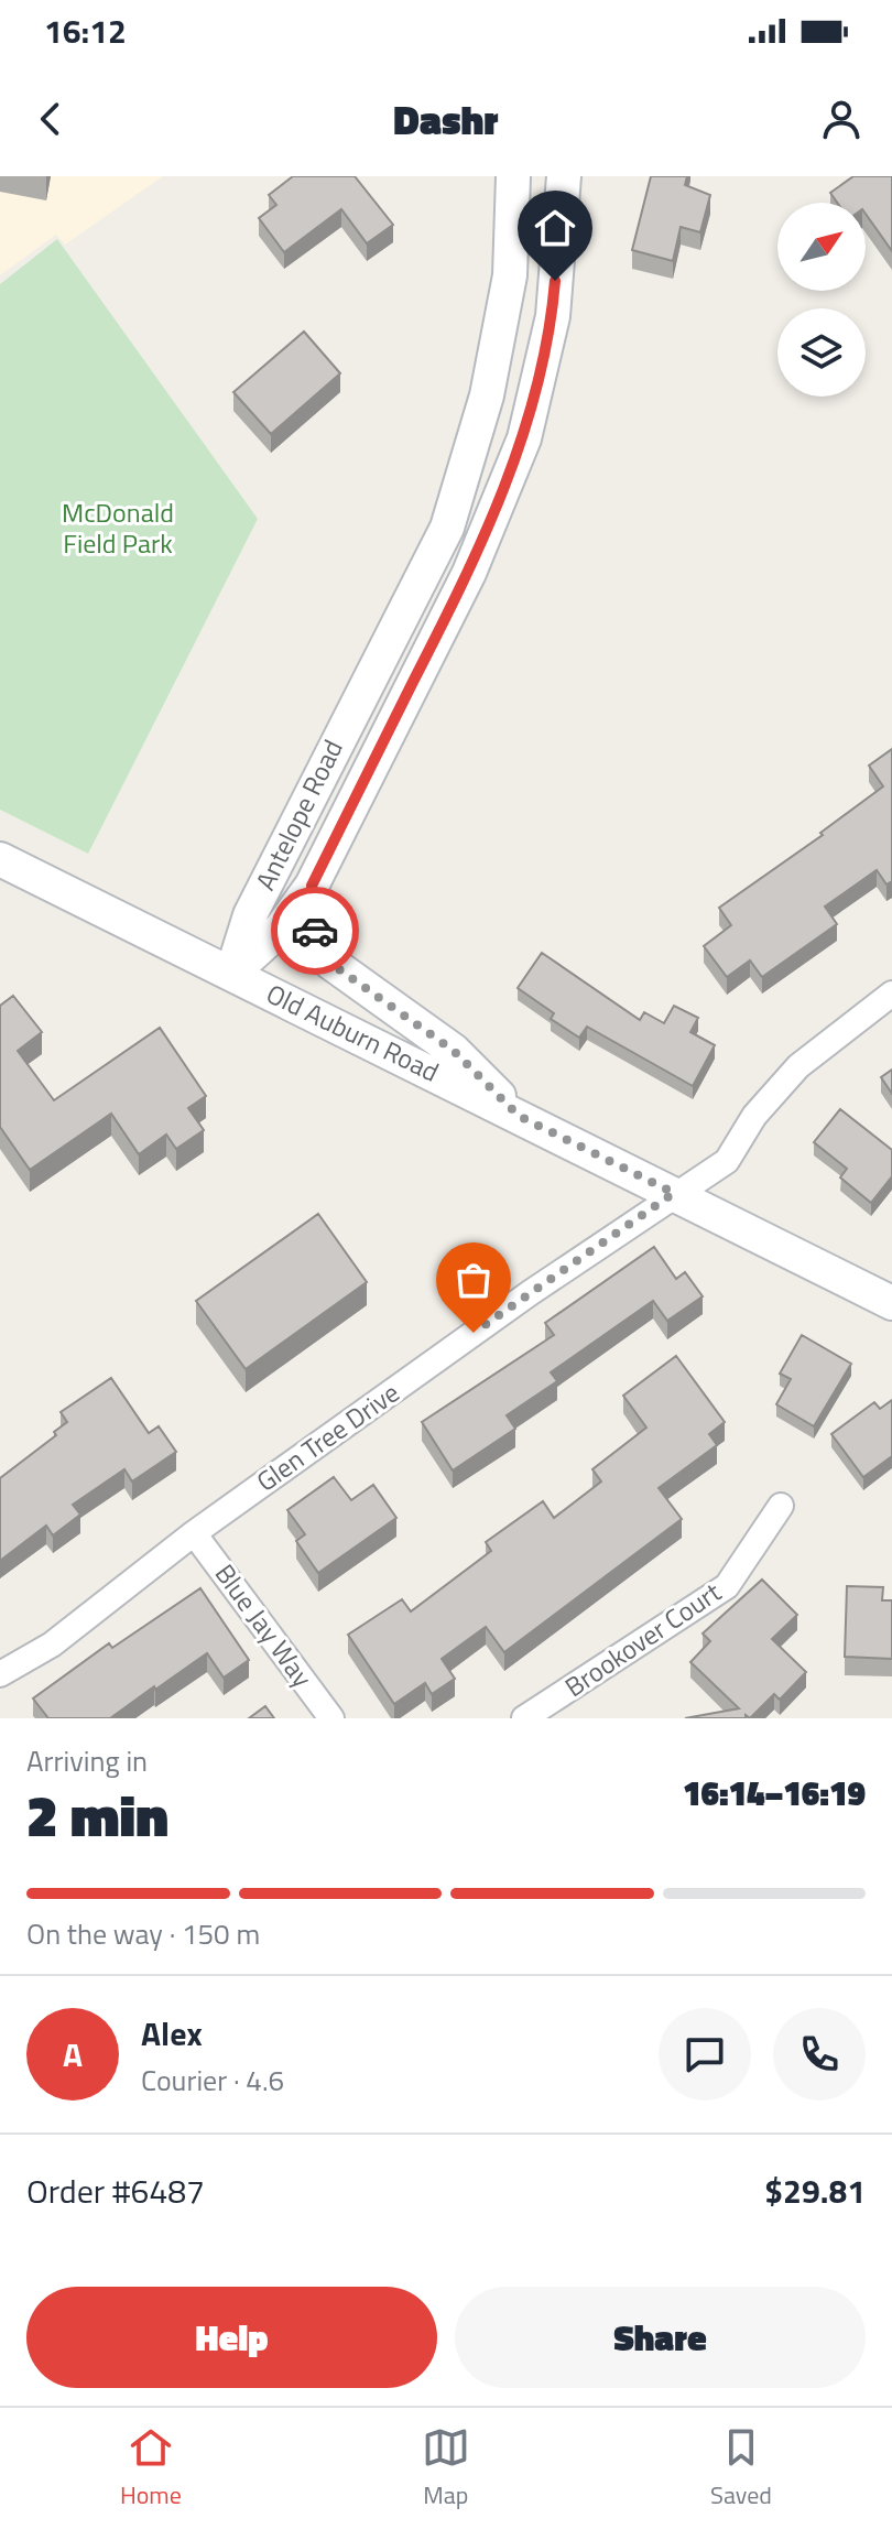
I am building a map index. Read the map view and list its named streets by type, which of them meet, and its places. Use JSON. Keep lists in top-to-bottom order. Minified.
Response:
{"streets":{"main road":["Antelope Road","Old Auburn Road"],"street":["Glen Tree Drive","Blue Jay Way","Brookover Court"]},"crossings":[["Antelope Road","Old Auburn Road"],["Old Auburn Road","Glen Tree Drive"],["Glen Tree Drive","Blue Jay Way"]],"parks":["McDonald Field Park"],"north":"top right","page":{"status":"16:12","header":"Dashr","heading":["2 min","Arriving in","16:14–16:19"],"panel":["Alex","Courier · 4.6","Order #6487","$29.81"],"bar":"On the way · 150 m","round":"A","buttons":["Help","Share"],"tabs":["Home","Map","Saved"]}}
